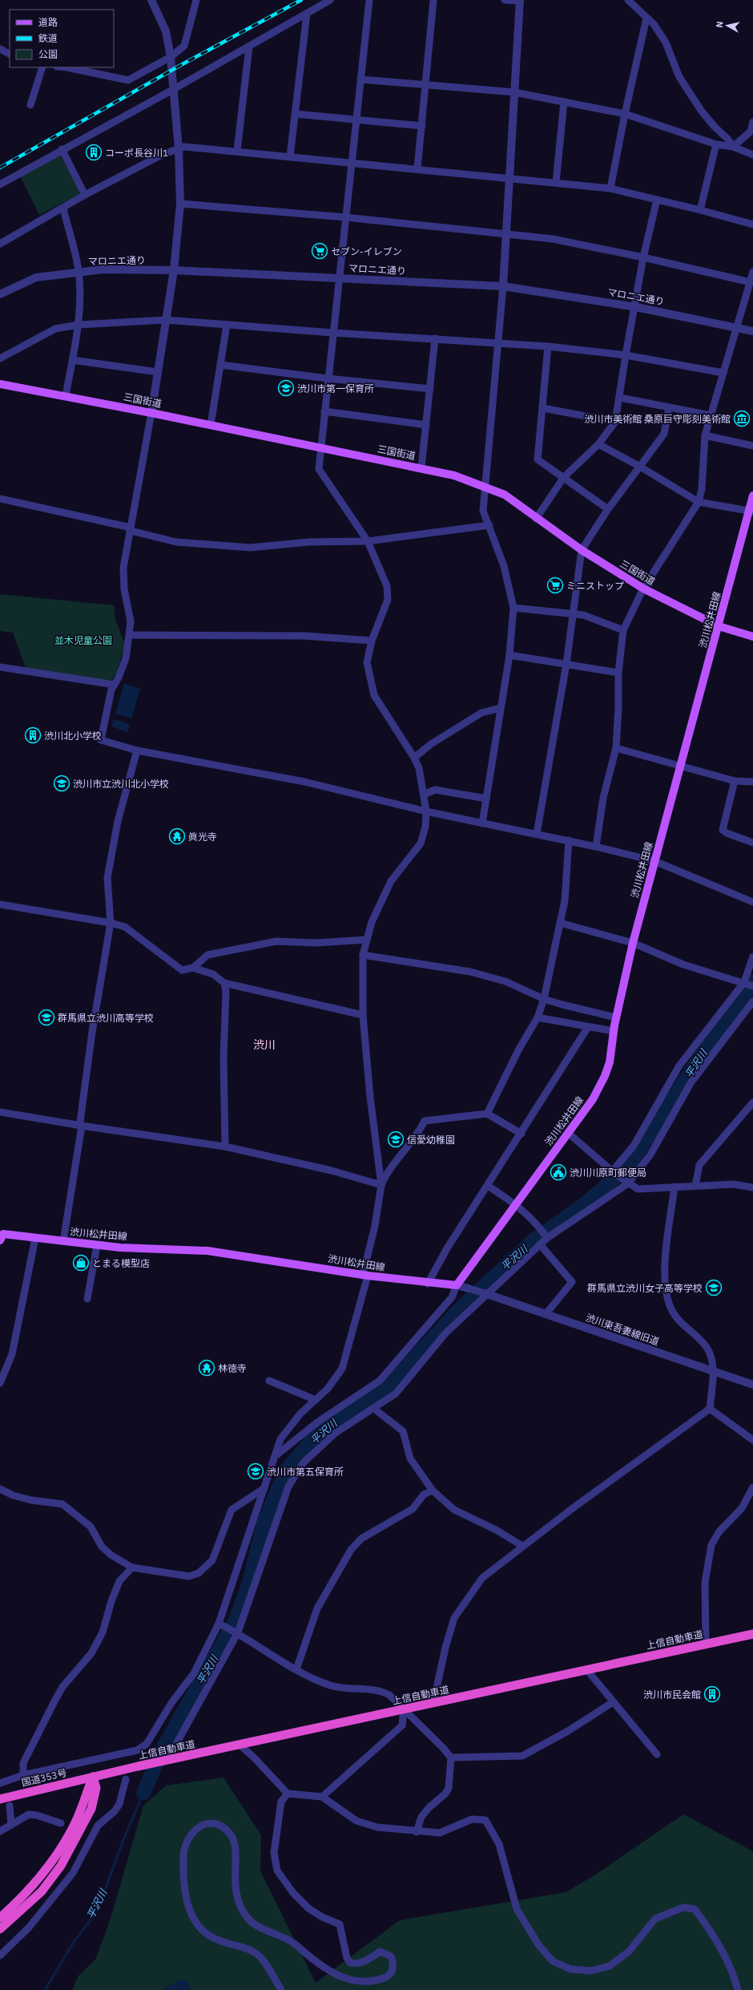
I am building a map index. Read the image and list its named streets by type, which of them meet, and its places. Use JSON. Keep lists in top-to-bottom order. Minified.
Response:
{"streets":{"highway":["上信自動車道","国道353号"],"main road":["三国街道","渋川松井田線"],"street":["マロニエ通り","渋川東吾妻線旧道"]},"crossings":[["三国街道","渋川松井田線"],["上信自動車道","国道353号"]],"districts":["渋川"],"water":["平沢川"],"parks":["並木児童公園"],"places":{"building":["コーポ長谷川1","渋川北小学校","渋川市民会館"],"supermarket":["セブン-イレブン","ミニストップ"],"school or university":["渋川市第一保育所","渋川市立渋川北小学校","群馬県立渋川高等学校","信愛幼稚園","群馬県立渋川女子高等学校","渋川市第五保育所"],"museum":["渋川市美術館 桑原巨守彫刻美術館"],"temple":["眞光寺","林徳寺"],"public building":["渋川川原町郵便局"],"shop":["とまる模型店"]},"legend":["道路","鉄道","公園"],"north":"left"}
